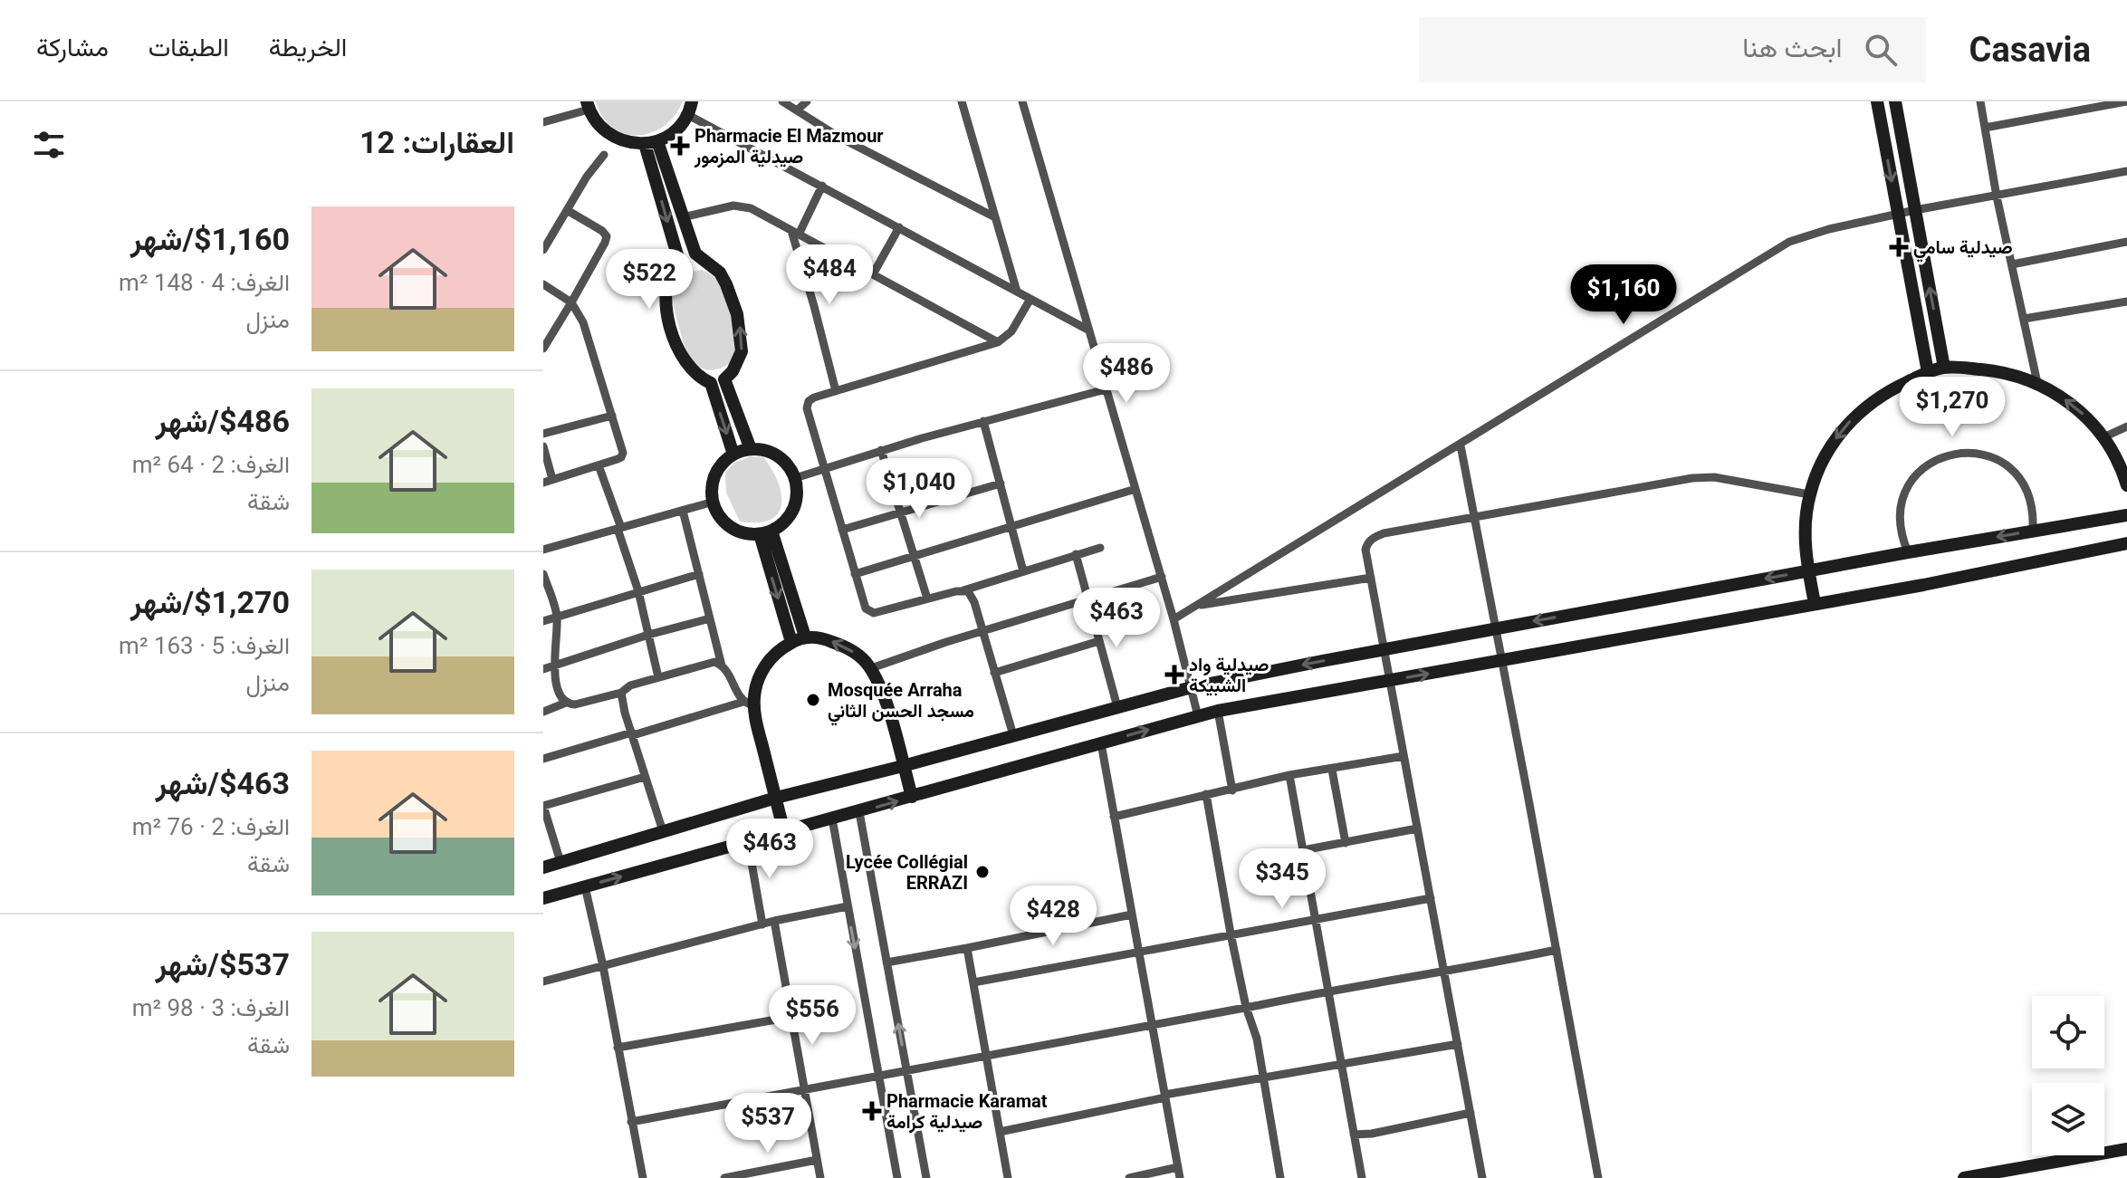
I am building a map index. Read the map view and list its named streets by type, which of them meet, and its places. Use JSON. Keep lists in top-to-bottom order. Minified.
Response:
{"places":{"health":["Pharmacie El Mazmour صيدلية المزمور","صيدلية سامي","صيدلية واد الشبيكة","Pharmacie Karamat صيدلية كرامة"],"other":["Mosquée Arraha مسجد الحسن الثاني","Lycée Collégial ERRAZI"]},"page":{"header":"Casavia","search":"ابحث هنا","nav":["الخريطة","الطبقات","مشاركة"],"heading":"العقارات: 12","list":[{"name":"$1,160/شهر","note":"الغرف: 4 · 148 m² · منزل"},{"name":"$486/شهر","note":"الغرف: 2 · 64 m² · شقة"},{"name":"$1,270/شهر","note":"الغرف: 5 · 163 m² · منزل"},{"name":"$463/شهر","note":"الغرف: 2 · 76 m² · شقة"},{"name":"$537/شهر","note":"الغرف: 3 · 98 m² · شقة"}],"price":["$484","$522","$1,160","$486","$1,270","$1,040","$463","$463","$345","$428","$556","$537"]}}
